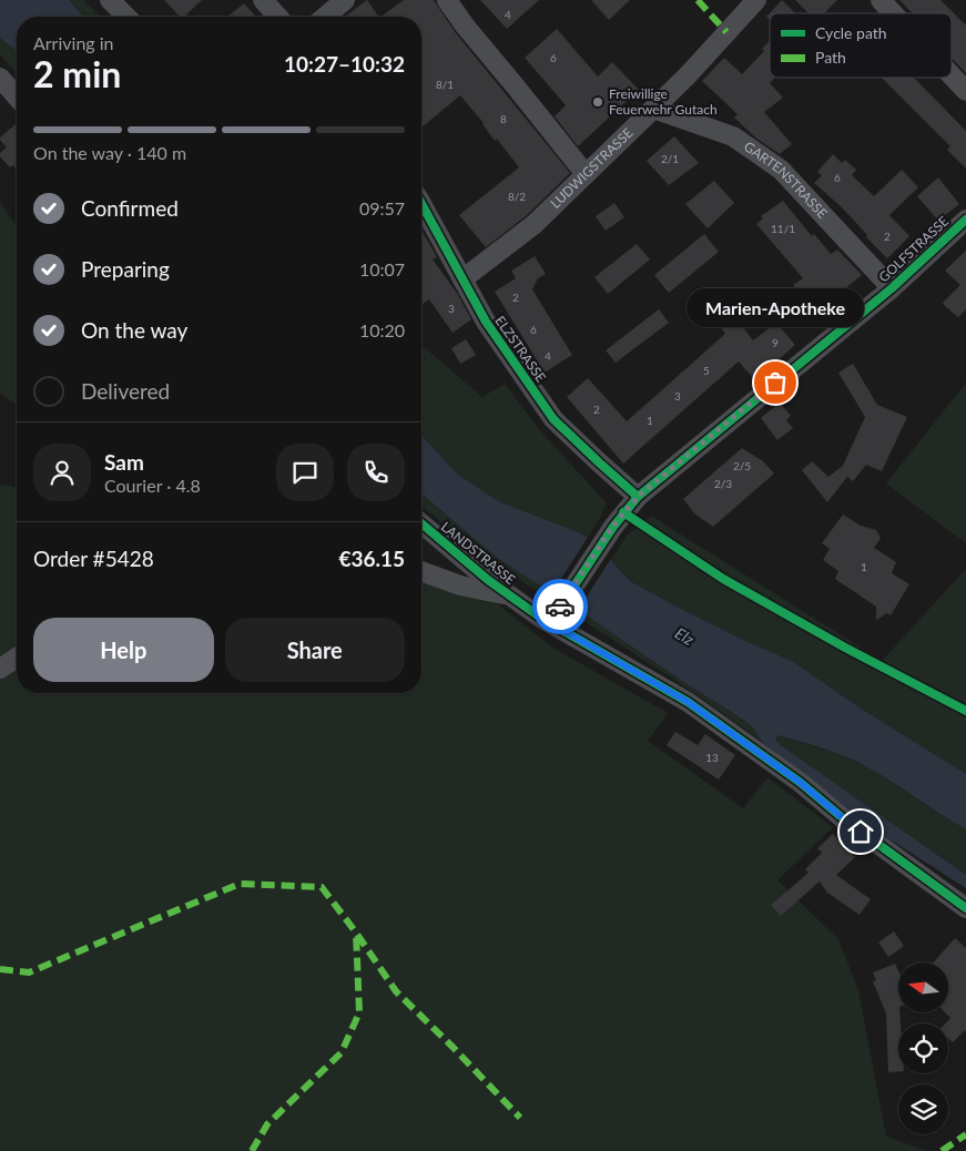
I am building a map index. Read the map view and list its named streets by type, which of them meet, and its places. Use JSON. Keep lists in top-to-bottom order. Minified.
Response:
{"streets":{"street":["LUDWIGSTRASSE","GARTENSTRASSE","GOLFSTRASSE","ELZSTRASSE","LANDSTRASSE"]},"crossings":[["LUDWIGSTRASSE","GARTENSTRASSE"],["LUDWIGSTRASSE","ELZSTRASSE"],["GARTENSTRASSE","GOLFSTRASSE"],["GOLFSTRASSE","ELZSTRASSE"],["GOLFSTRASSE","LANDSTRASSE"]],"water":["Elz"],"places":["Freiwillige Feuerwehr Gutach","Marien-Apotheke"],"house_numbers":["4","6","8/1","8","2/1","6","8/2","11/1","2","2","3","6","9","4","5","3","2","1","2/5","2/3","1","13"],"legend":["Cycle path","Path"],"north":"left","page":{"heading":["2 min","Arriving in","10:27–10:32"],"panel":["Sam","Courier · 4.8","Order #5428","€36.15"],"bar":"On the way · 140 m","list":[["Confirmed","09:57"],["Preparing","10:07"],["On the way","10:20"],"Delivered"],"bubble":"Marien-Apotheke","buttons":["Help","Share"]}}
